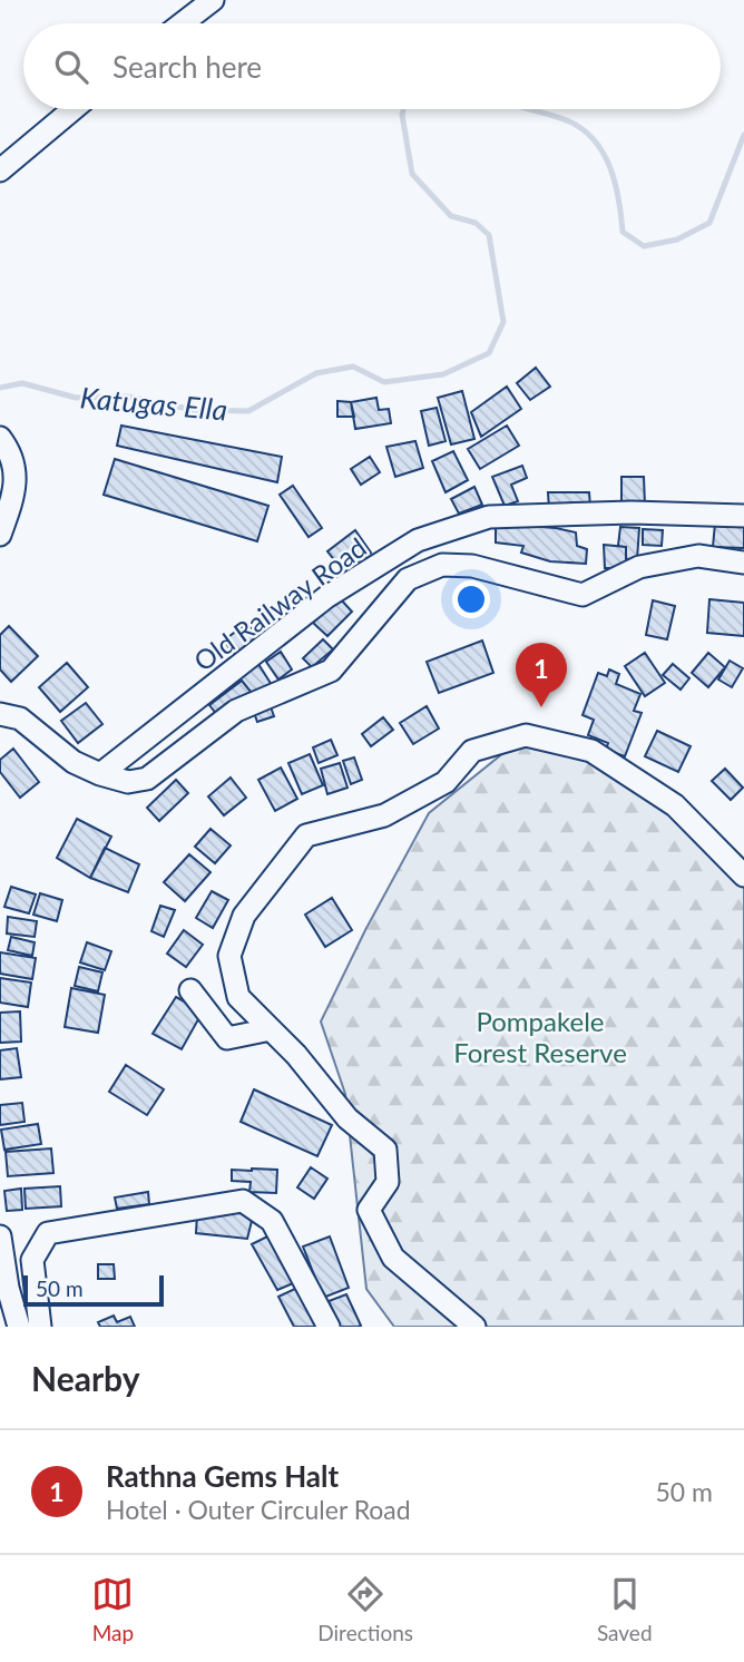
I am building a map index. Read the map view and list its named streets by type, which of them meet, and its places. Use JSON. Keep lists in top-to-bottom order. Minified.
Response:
{"streets":{"street":["Old Railway Road"]},"water":["Katugas Ella"],"parks":["Pompakele Forest Reserve"],"scale_bar":"50 m","page":{"search":"Search here","pins":"1","scale":"50 m","heading":"Nearby","list":[{"mark":"1","name":"Rathna Gems Halt","note":"Hotel · Outer Circuler Road","value":"50 m"}],"nav":["Map","Directions","Saved"]}}
